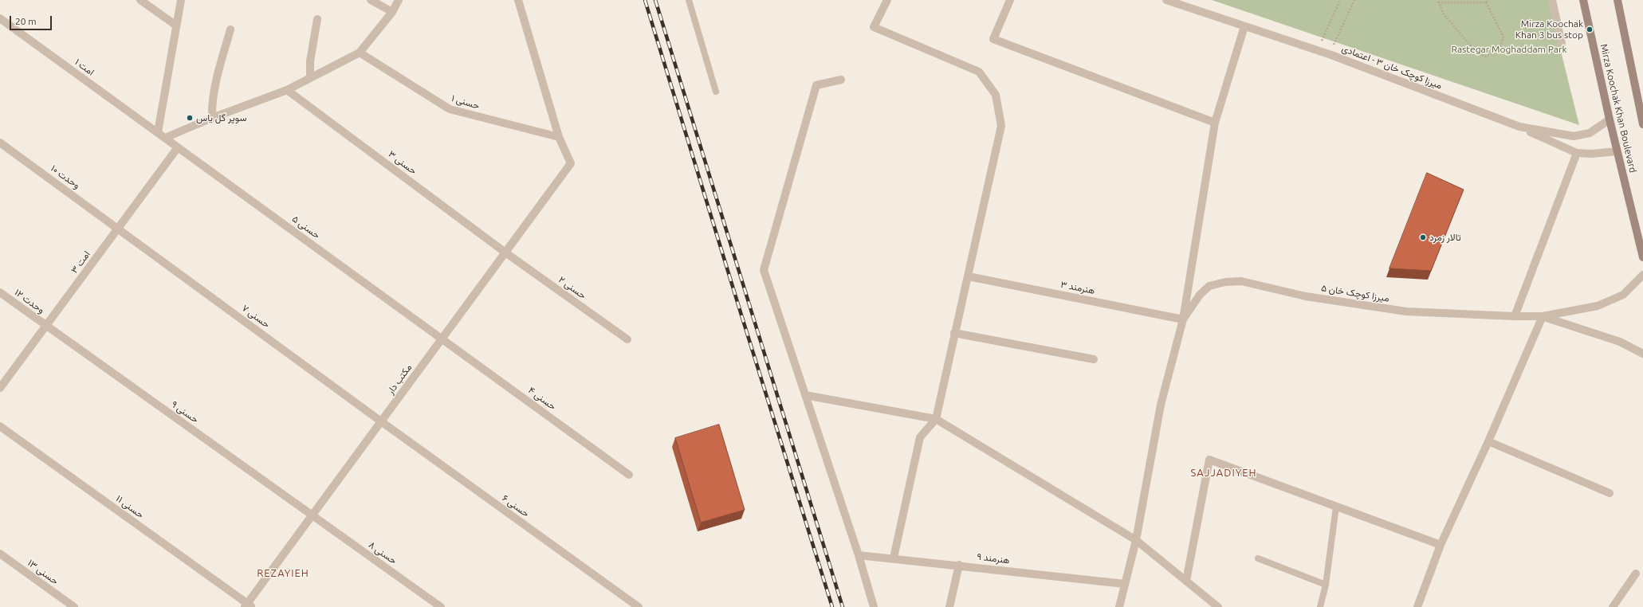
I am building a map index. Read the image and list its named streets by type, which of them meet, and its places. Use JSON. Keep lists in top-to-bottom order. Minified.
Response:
{"streets":{"main road":["Mirza Koochak Khan Boulevard"],"street":["امت ۱","میرزا کوچک خان ۳ - اعتمادی","حسنی ۱","حسنی ۳","وحدت ۱۰","حسنی ۵","امت ۳","حسنی ۲","هنرمند ۳","میرزا کوچک خان ۵","وحدت ۱۲","حسنی ۷","مکتب دار","حسنی ۴","حسنی ۹","حسنی ۶","حسنی ۱۱","حسنی ۸","هنرمند ۹","حسنی ۱۳"]},"crossings":[["امت ۱","حسنی ۵"],["میرزا کوچک خان ۳ - اعتمادی","Mirza Koochak Khan Boulevard"],["حسنی ۱","مکتب دار"],["حسنی ۳","حسنی ۲"],["حسنی ۳","مکتب دار"],["وحدت ۱۰","امت ۳"],["وحدت ۱۰","حسنی ۷"],["حسنی ۵","امت ۳"],["حسنی ۵","مکتب دار"],["حسنی ۵","حسنی ۴"],["امت ۳","وحدت ۱۲"],["امت ۳","حسنی ۷"],["امت ۳","حسنی ۹"],["حسنی ۲","مکتب دار"],["هنرمند ۳","میرزا کوچک خان ۵"],["وحدت ۱۲","حسنی ۹"],["حسنی ۷","مکتب دار"],["حسنی ۷","حسنی ۶"],["مکتب دار","حسنی ۴"],["مکتب دار","حسنی ۹"],["مکتب دار","حسنی ۶"],["مکتب دار","حسنی ۱۱"],["مکتب دار","حسنی ۸"],["حسنی ۹","حسنی ۸"]],"districts":["SAJJADIYEH","REZAYIEH"],"parks":["Rastegar Moghaddam Park"],"places":["Mirza Koochak Khan 3 bus stop","سوپر گل یاس","تالار زمرد"],"scale_bar":"20 m"}
